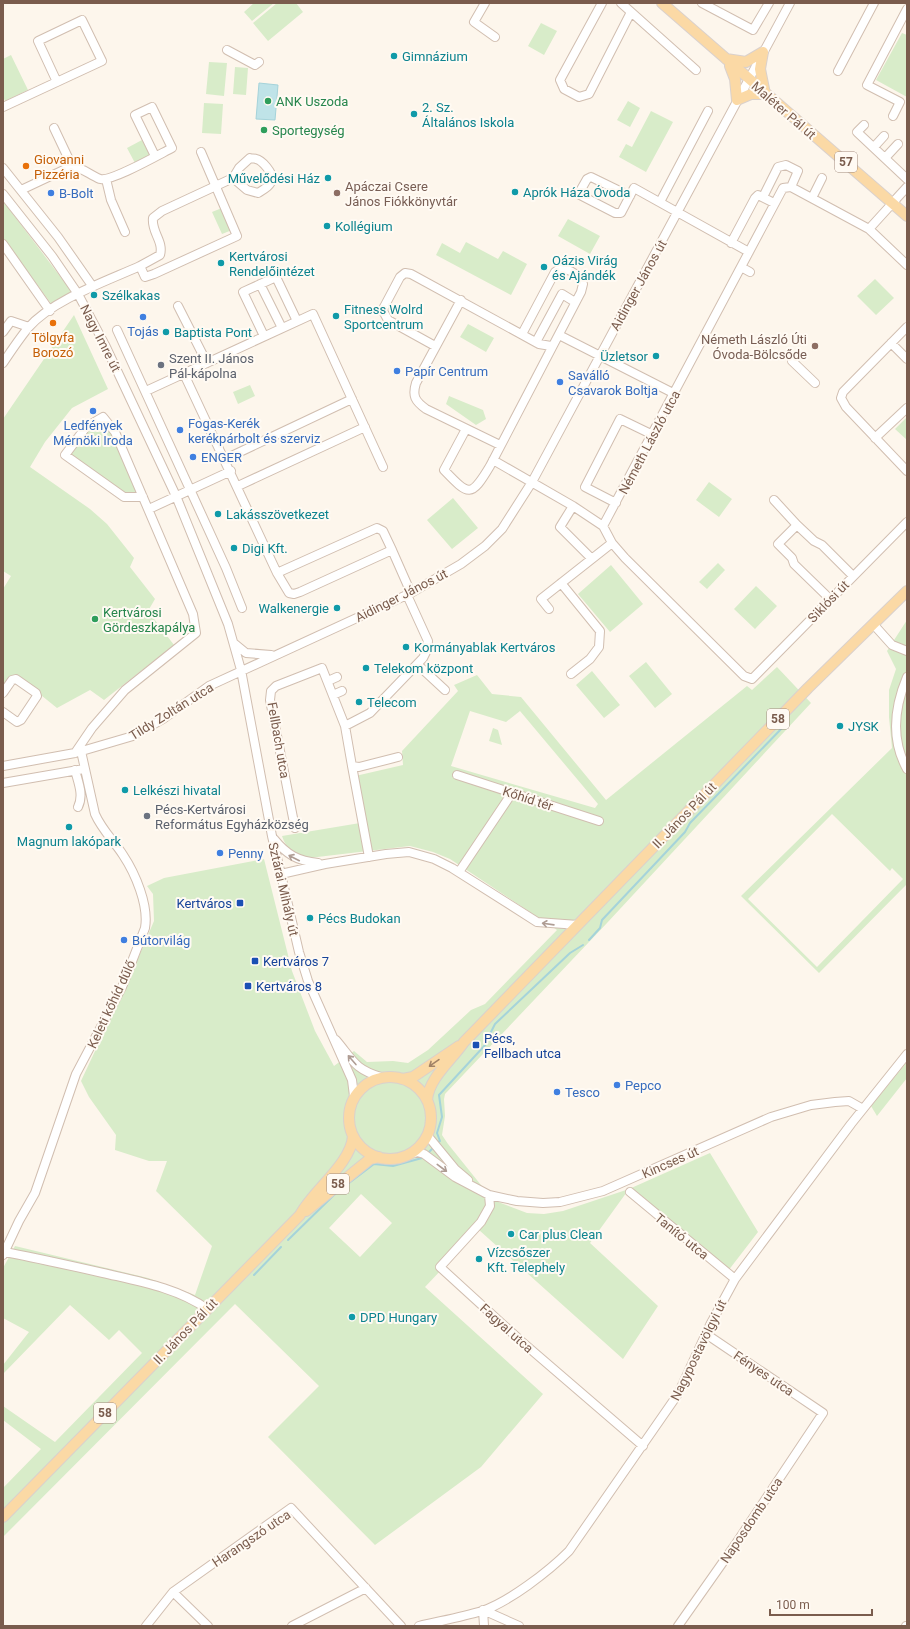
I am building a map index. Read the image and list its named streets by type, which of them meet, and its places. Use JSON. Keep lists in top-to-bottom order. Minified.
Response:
{"streets":{"main road":["Maléter Pál út","57","58","II. János Pál út"],"street":["Aidinger János út","Nagy Imre út","Németh László utca","Siklósi út","Tildy Zoltán utca","Fellbach utca","Kőhíd tér","Sztárai Mihály út","Keleti kőhíd dűlő","Kincses út","Tanító utca","Fagyal utca","Nagypostavölgyi út","Fényes utca","Naposdomb utca","Harangszó utca"]},"crossings":[["Maléter Pál út","Aidinger János út"],["Aidinger János út","Nagy Imre út"],["Aidinger János út","Tildy Zoltán utca"],["Aidinger János út","Sztárai Mihály út"],["Nagy Imre út","Tildy Zoltán utca"],["Nagy Imre út","Sztárai Mihály út"],["Tildy Zoltán utca","Sztárai Mihály út"],["Tildy Zoltán utca","Keleti kőhíd dűlő"],["58","II. János Pál út"],["58","Sztárai Mihály út"],["II. János Pál út","Sztárai Mihály út"],["Kincses út","Nagypostavölgyi út"],["Tanító utca","Nagypostavölgyi út"],["Fagyal utca","Nagypostavölgyi út"],["Nagypostavölgyi út","Fényes utca"],["Fényes utca","Naposdomb utca"]],"places":{"other":["Gimnázium","ANK Uszoda","2. Sz. Általános Iskola","Sportegység","Giovanni Pizzéria","Művelődési Ház","Aprók Háza Óvoda","B-Bolt","Apáczai Csere János Fiókkönyvtár","Kollégium","Kertvárosi Rendelőintézet","Oázis Virág és Ajándék","Szélkakas","Fitness Wolrd Sportcentrum","Tojás","Tölgyfa Borozó","Baptista Pont","Németh László Úti Óvoda-Bölcsőde","Üzletsor","Szent II. János Pál-kápolna","Papír Centrum","Saválló Csavarok Boltja","Ledfények Mérnöki Iroda","Fogas-Kerék kerékpárbolt és szerviz","ENGER","Lakásszövetkezet","Digi Kft.","Walkenergie","Kertvárosi Gördeszkapálya","Kormányablak Kertváros","Telekom központ","Telecom","JYSK","Lelkészi hivatal","Pécs-Kertvárosi Református Egyházközség","Magnum lakópark","Penny","Pécs Budokan","Bútorvilág","Pepco","Tesco","Car plus Clean","Vízcsőszer Kft. Telephely","DPD Hungary"],"transit":["Kertváros","Kertváros 7","Kertváros 8","Pécs, Fellbach utca"]},"scale_bar":"100 m"}
